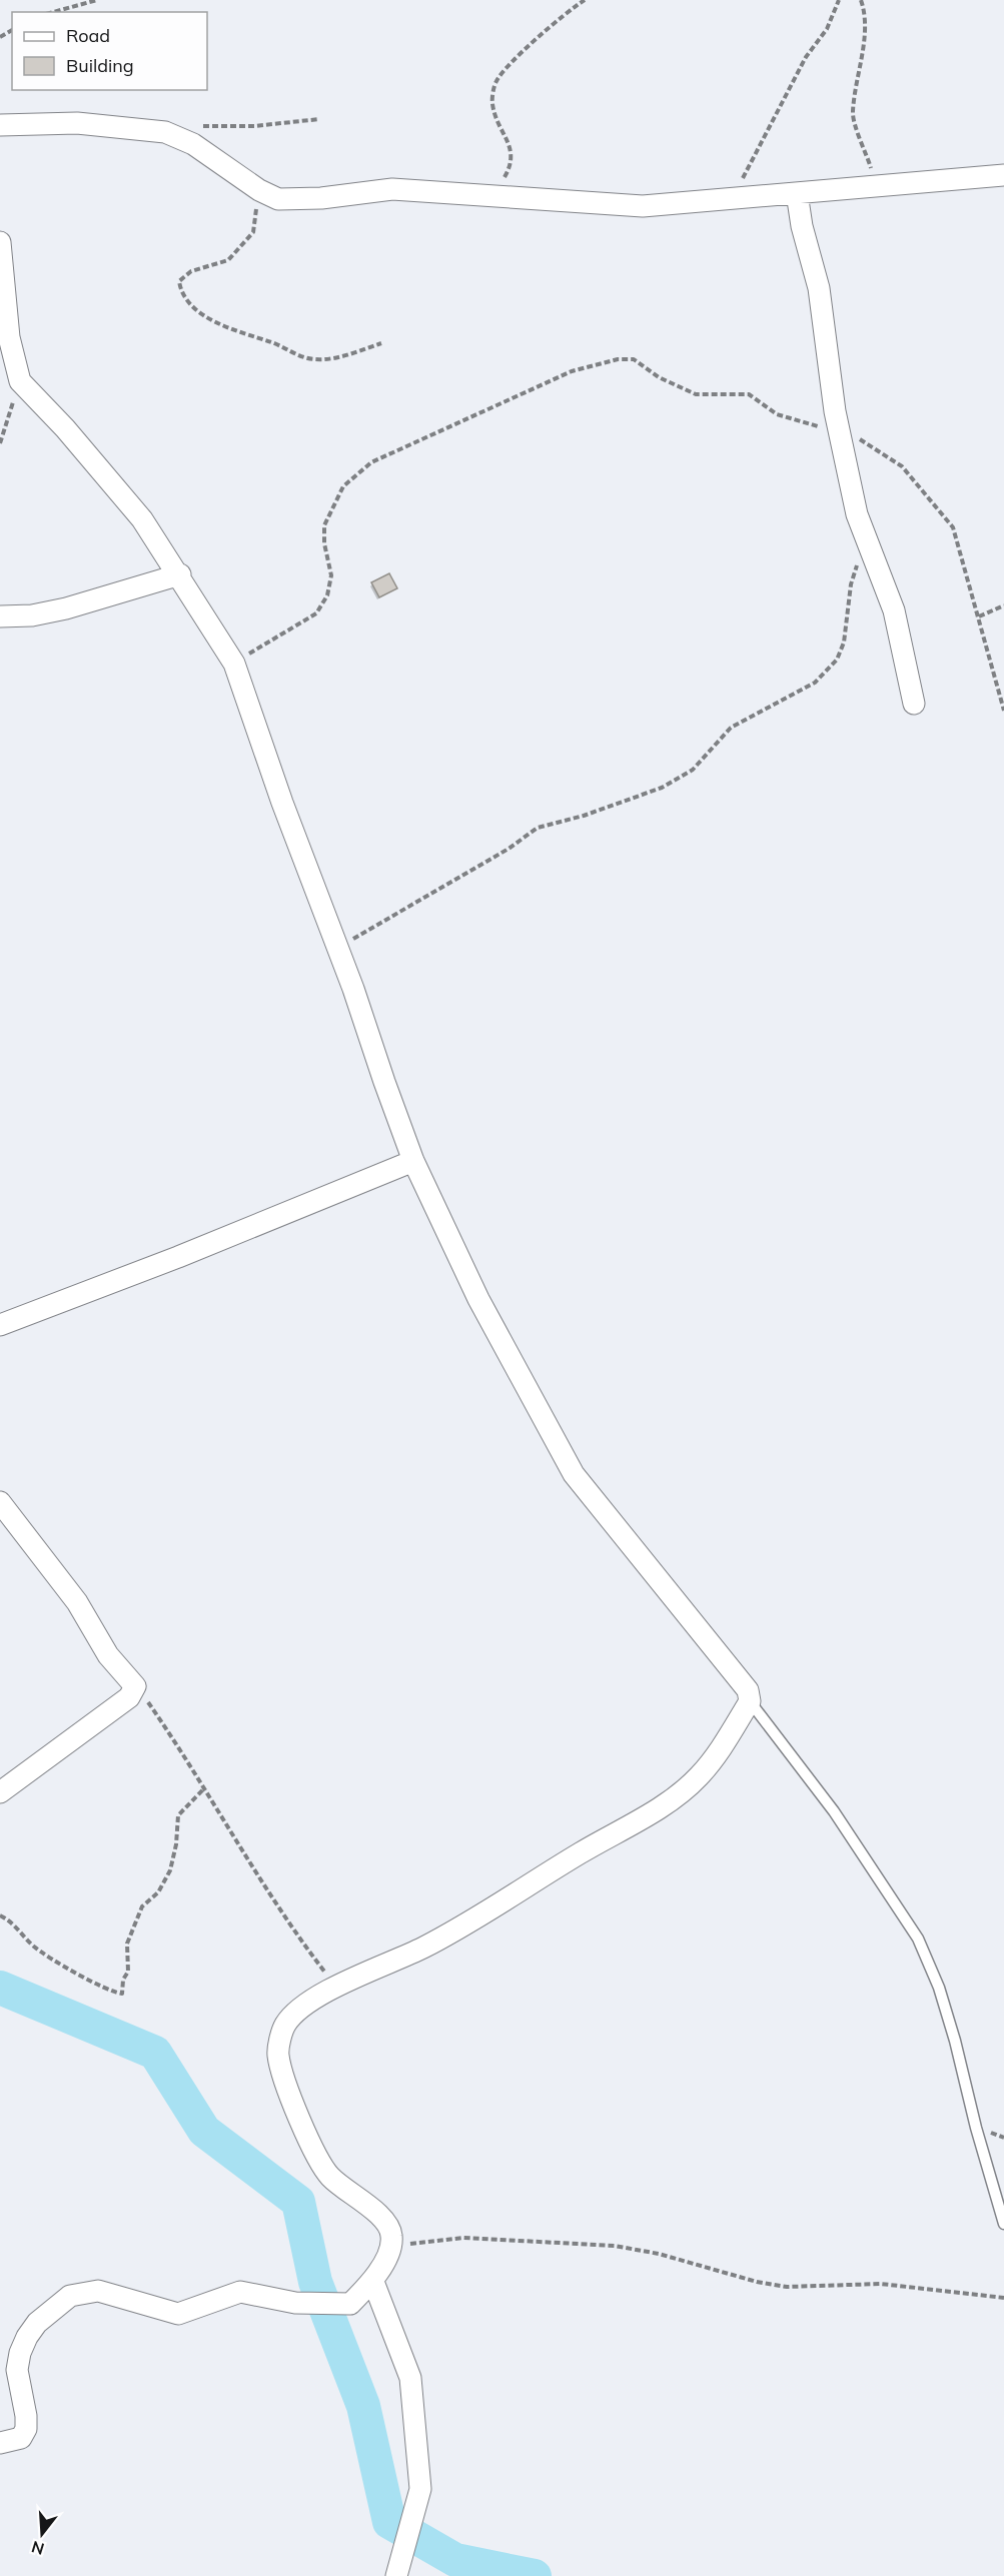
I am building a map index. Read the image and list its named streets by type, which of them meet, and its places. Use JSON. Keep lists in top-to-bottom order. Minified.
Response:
{"legend":["Road","Building"],"north":"bottom"}
